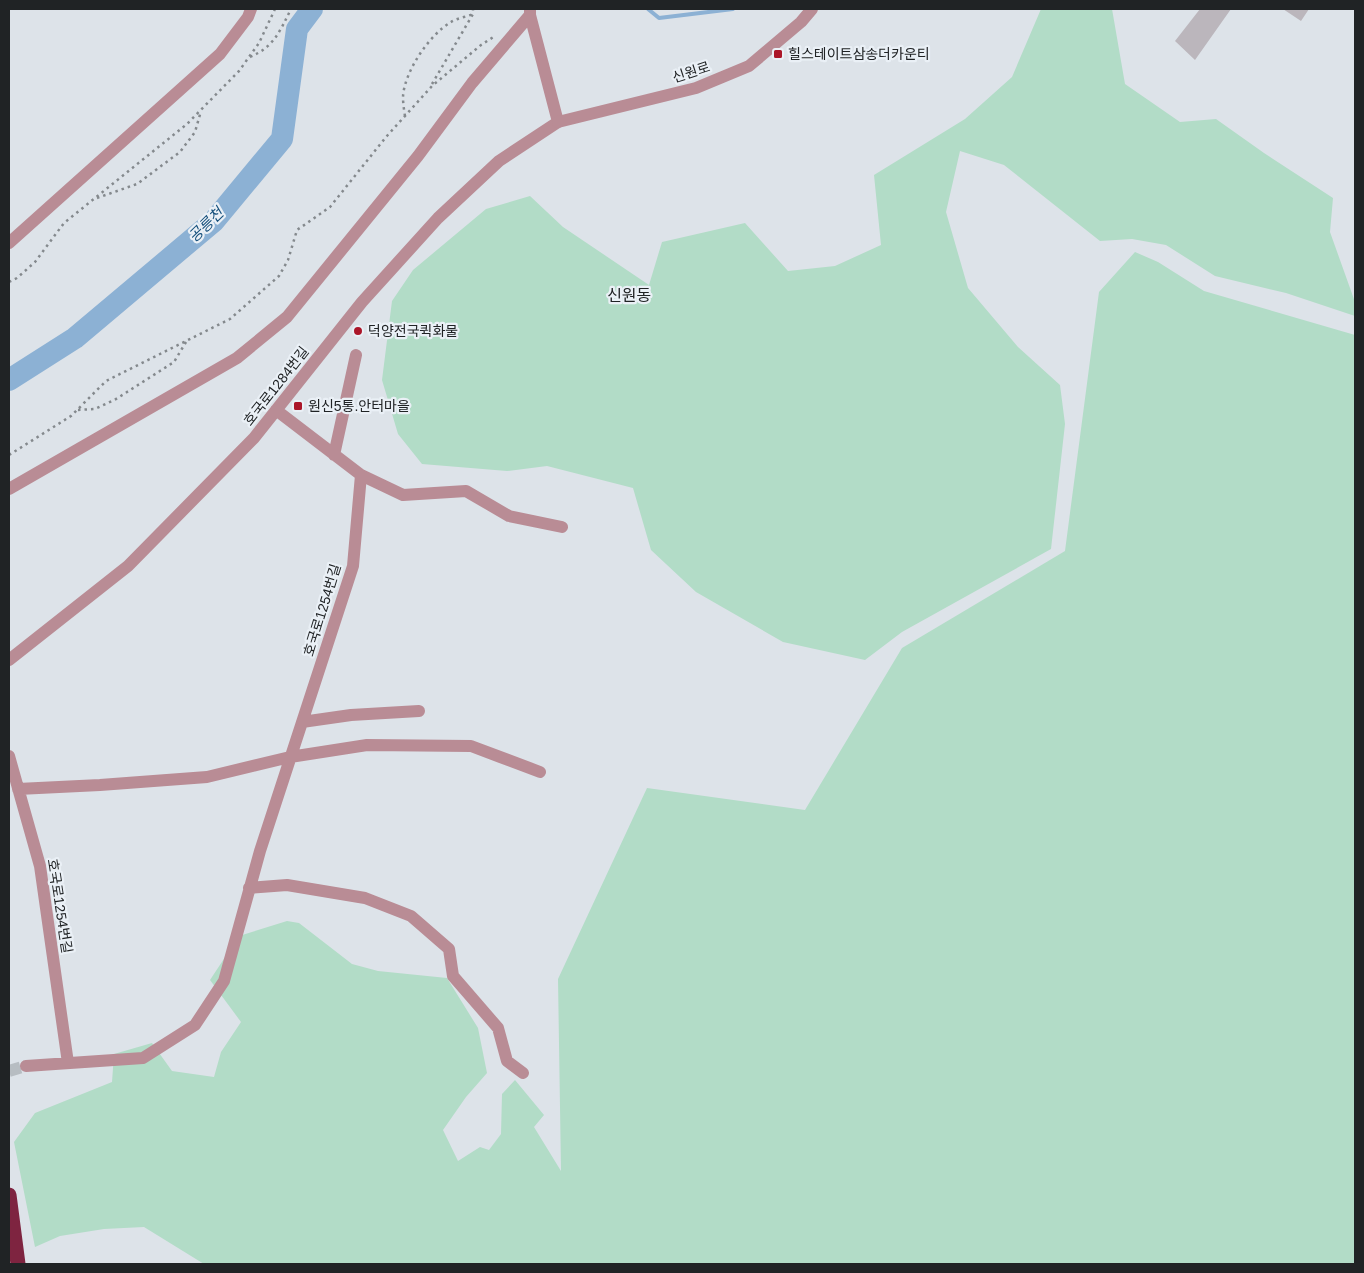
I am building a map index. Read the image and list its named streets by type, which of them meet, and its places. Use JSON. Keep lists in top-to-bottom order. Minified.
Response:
{"streets":{"street":["신원로","호국로1284번길","호국로1254번길"]},"crossings":[["신원로","호국로1284번길"]],"districts":["신원동"],"water":["공릉천"],"places":{"transit":["힐스테이트삼송더카운티","원신5통.안터마을"],"other":["덕양전국퀵화물"]}}
